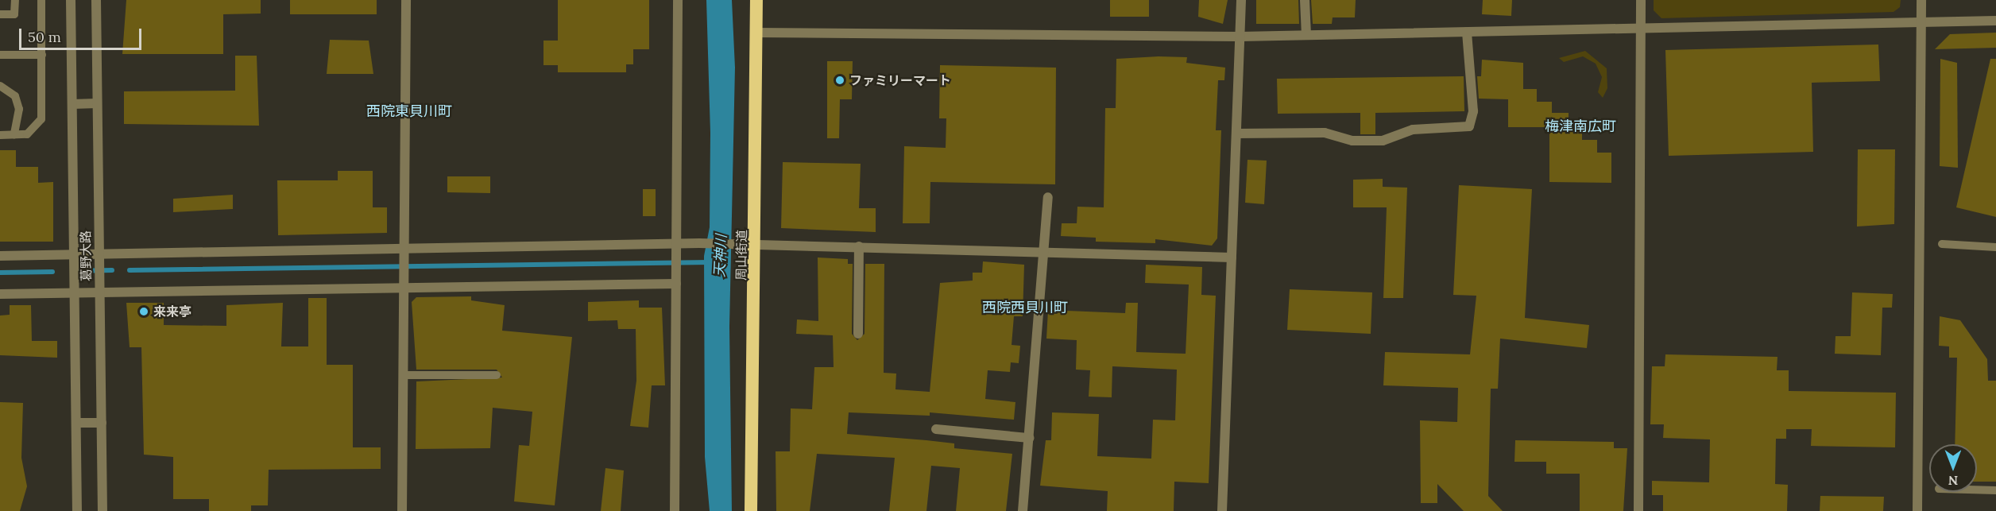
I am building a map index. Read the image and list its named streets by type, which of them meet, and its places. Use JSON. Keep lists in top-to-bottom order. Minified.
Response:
{"streets":{"highway":["周山街道"],"street":["葛野大路"]},"districts":["西院東貝川町","梅津南広町","西院西貝川町"],"water":["天神川"],"places":["ファミリーマート","来来亭"],"scale_bar":"50 m","north":"bottom"}
